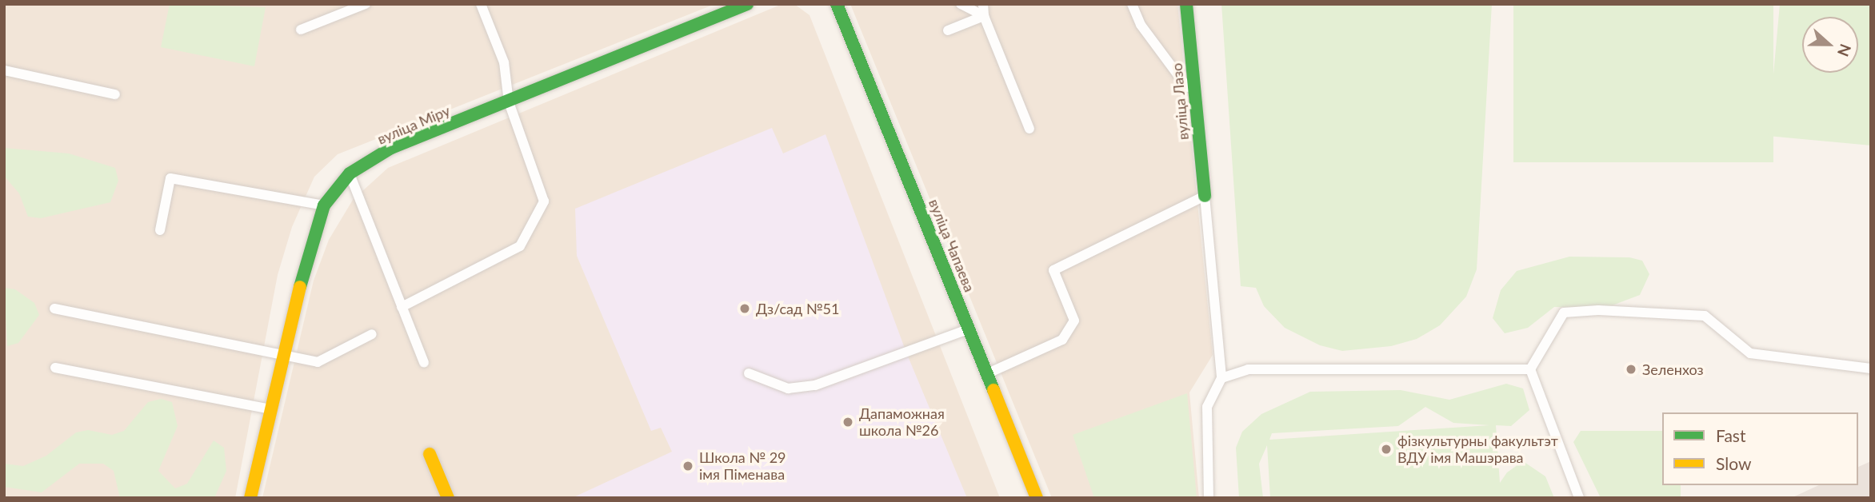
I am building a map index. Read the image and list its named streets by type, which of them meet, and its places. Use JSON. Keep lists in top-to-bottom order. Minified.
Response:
{"streets":{"street":["вуліца Лазо","вуліца Міру","вуліца Чапаева"]},"places":["Дз/сад №51","Зеленхоз","Дапаможная школа №26","фізкультурны факультэт ВДУ імя Машэрава","Школа № 29 імя Піменава"],"legend":["Fast","Slow"],"north":"right"}
